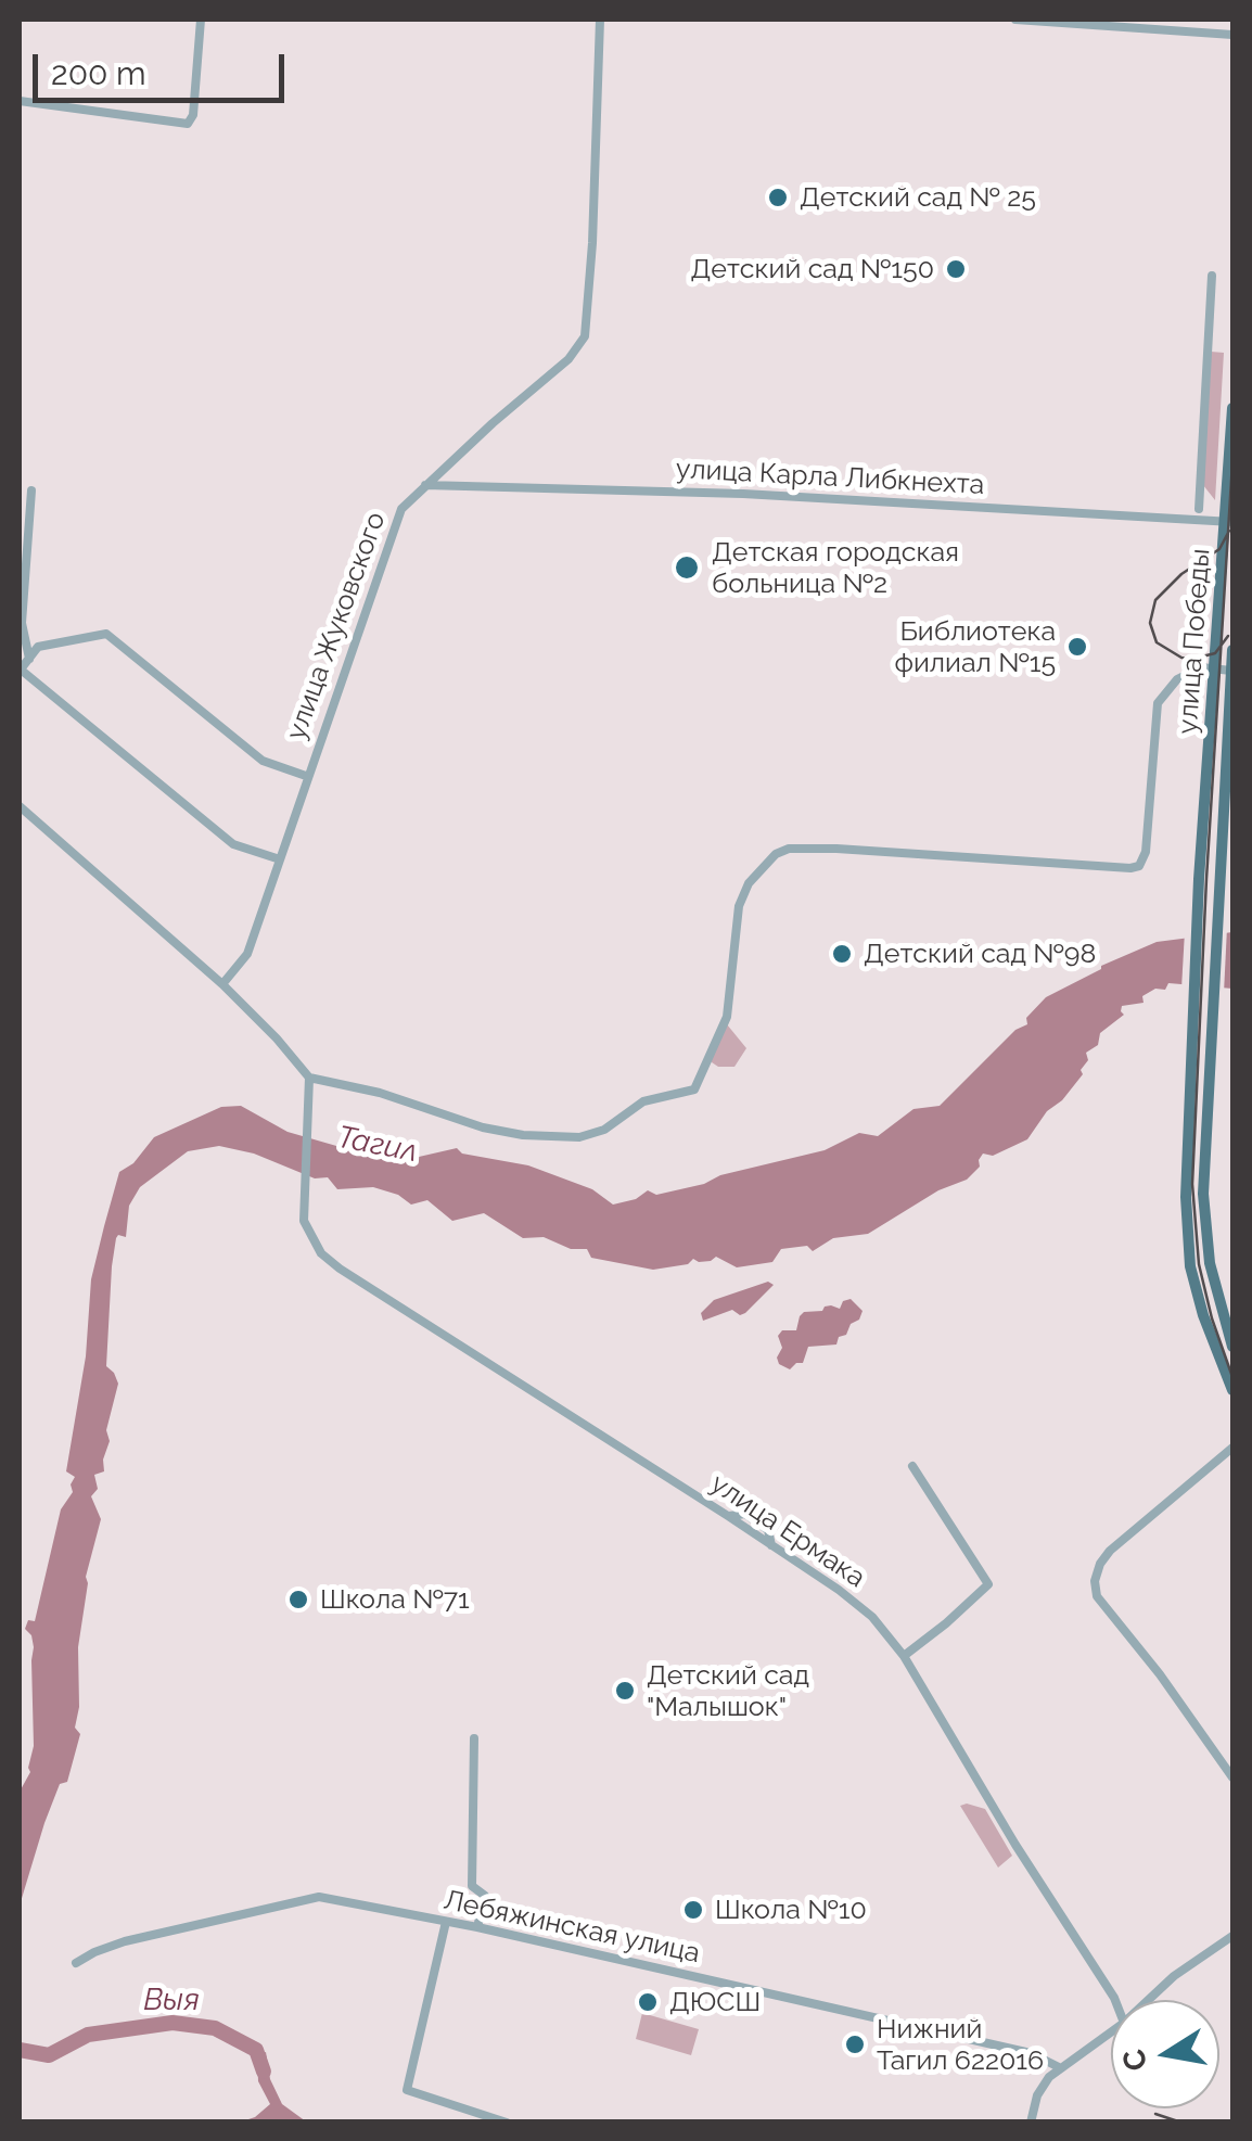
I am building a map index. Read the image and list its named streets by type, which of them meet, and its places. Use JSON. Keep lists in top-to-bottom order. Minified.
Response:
{"streets":{"main road":["улица Победы"],"street":["улица Карла Либкнехта","улица Жуковского","улица Ермака","Лебяжинская улица"]},"crossings":[["улица Карла Либкнехта","улица Жуковского"],["улица Карла Либкнехта","улица Победы"]],"water":["Тагил","Выя"],"places":["Детский сад № 25","Детский сад №150","Детская городская больница №2","Библиотека филиал №15","Детский сад №98","Школа №71","Детский сад \"Малышок\"","Школа №10","ДЮСШ","Нижний Тагил 622016"],"scale_bar":"200 m","north":"left"}
